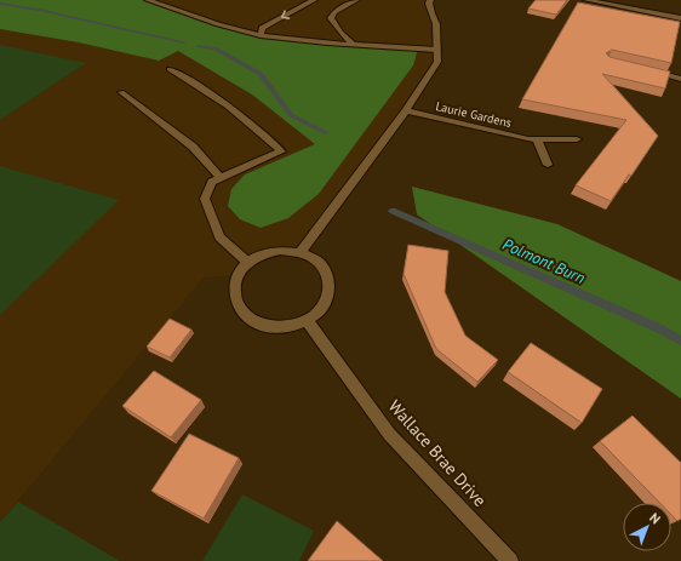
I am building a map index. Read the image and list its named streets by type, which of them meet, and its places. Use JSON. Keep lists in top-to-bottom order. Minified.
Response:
{"streets":{"street":["Laurie Gardens","Wallace Brae Drive"]},"water":["Polmont Burn"],"north":"top right"}
